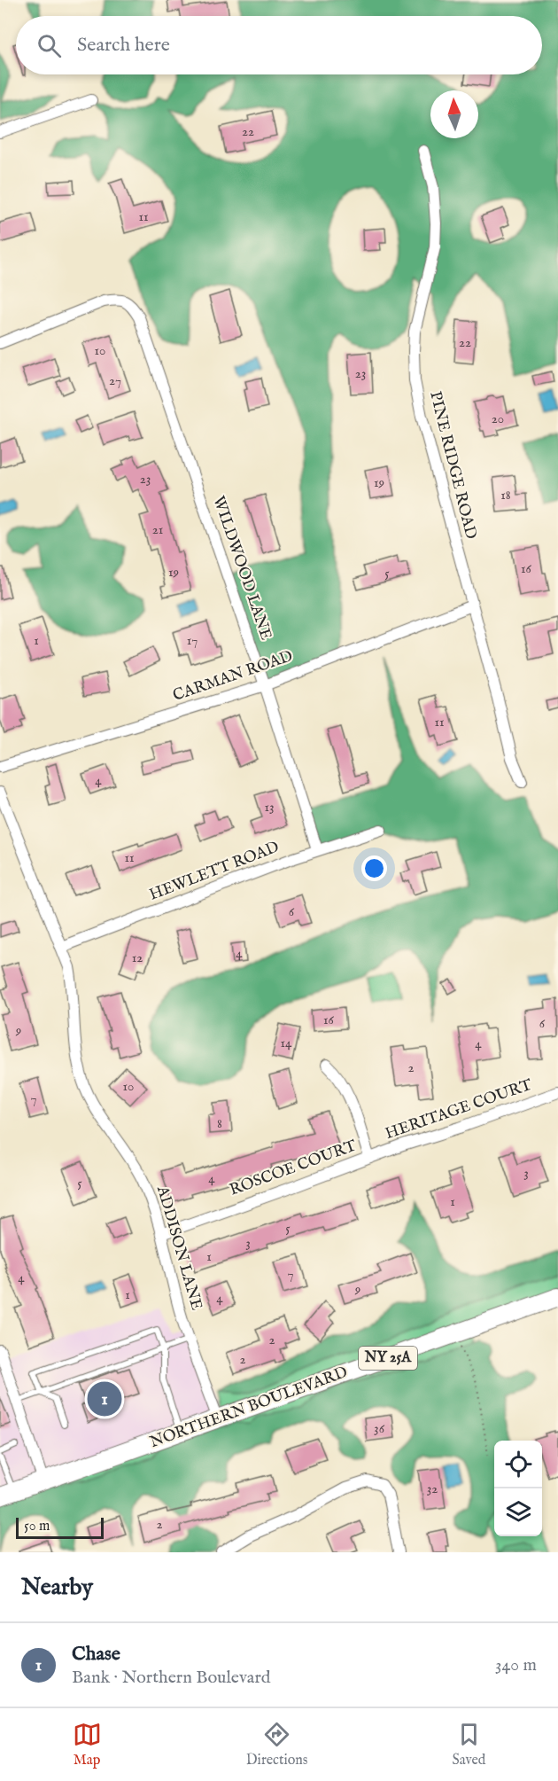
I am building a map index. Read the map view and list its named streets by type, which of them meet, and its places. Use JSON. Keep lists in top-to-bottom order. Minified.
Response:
{"streets":{"main road":["NY 25A","NORTHERN BOULEVARD"],"street":["PINE RIDGE ROAD","WILDWOOD LANE","CARMAN ROAD","HEWLETT ROAD","HERITAGE COURT","ROSCOE COURT","ADDISON LANE"]},"crossings":[["PINE RIDGE ROAD","CARMAN ROAD"],["WILDWOOD LANE","CARMAN ROAD"],["WILDWOOD LANE","HEWLETT ROAD"],["HEWLETT ROAD","ADDISON LANE"],["HERITAGE COURT","ROSCOE COURT"],["ROSCOE COURT","ADDISON LANE"],["ADDISON LANE","NORTHERN BOULEVARD"]],"house_numbers":["22","11","22","10","23","27","20","23","19","18","21","16","19","5","1","17","11","4","13","11","6","4","12","16","6","9","14","4","2","10","7","8","3","4","5","1","5","3","1","7","4","9","1","4","2","2","36","32","2"],"scale_bar":"50 m","north":"top","page":{"search":"Search here","pins":"1","scale":"50 m","heading":"Nearby","list":[{"mark":"1","name":"Chase","note":"Bank · Northern Boulevard","value":"340 m"}],"nav":["Map","Directions","Saved"]}}
